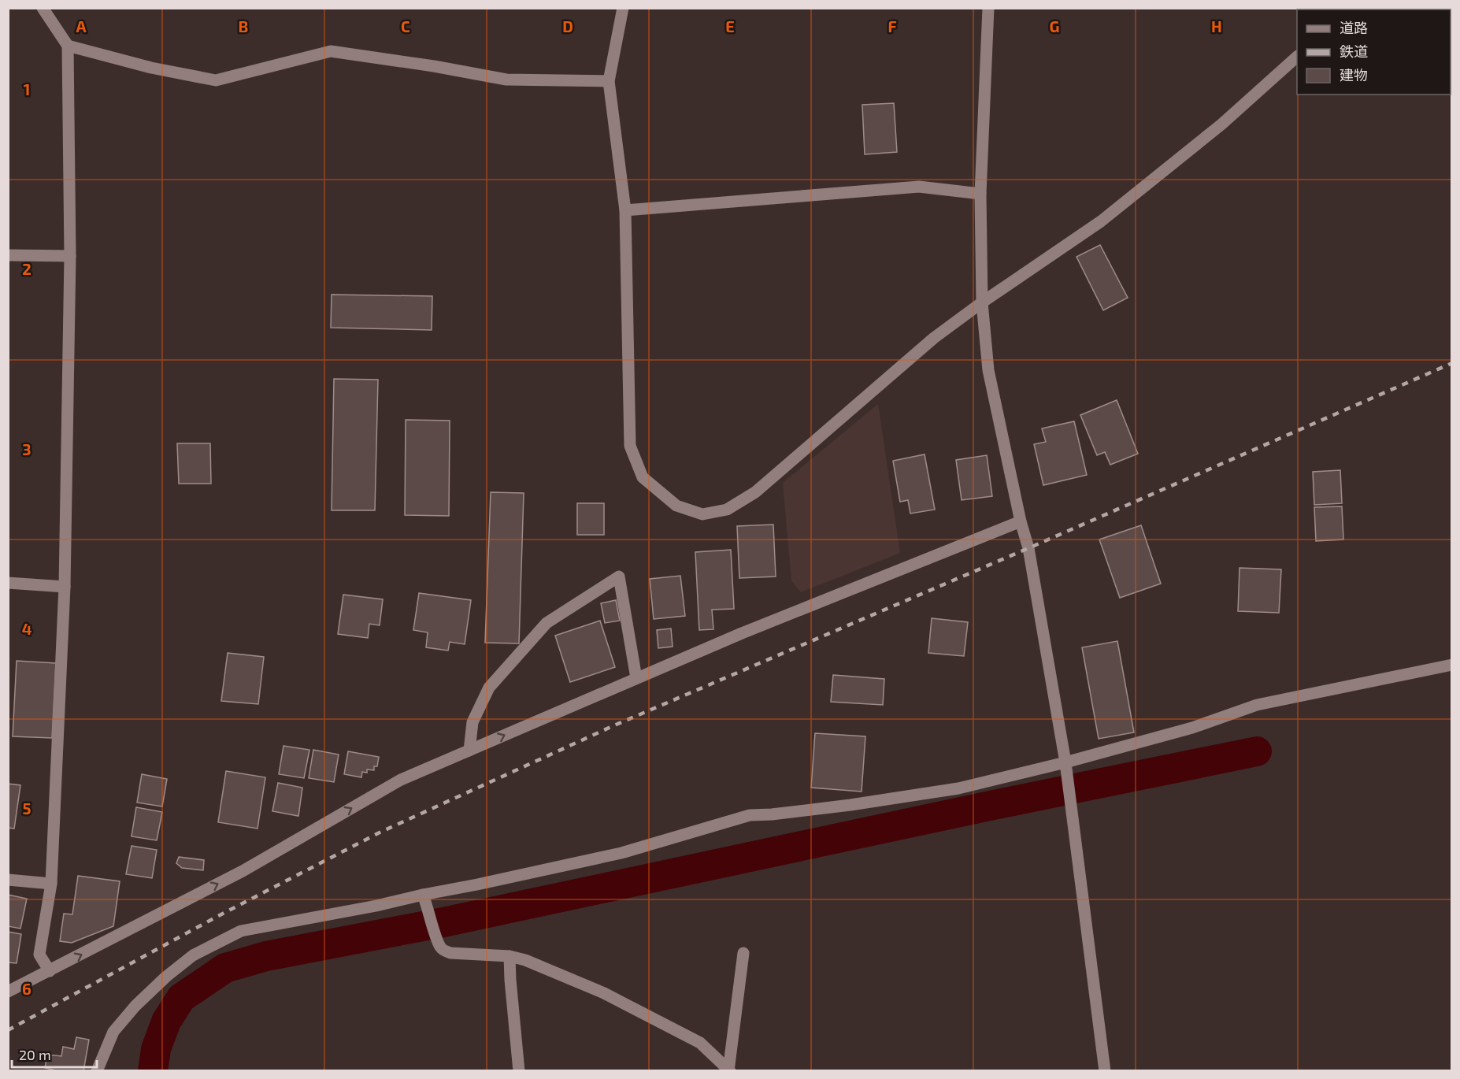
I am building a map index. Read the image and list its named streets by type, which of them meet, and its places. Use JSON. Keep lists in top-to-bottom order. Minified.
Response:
{"legend":["道路","鉄道","建物"],"scale_bar":"20 m","grid":{"columns":["A","B","C","D","E","F","G","H"],"rows":["1","2","3","4","5","6"]}}
